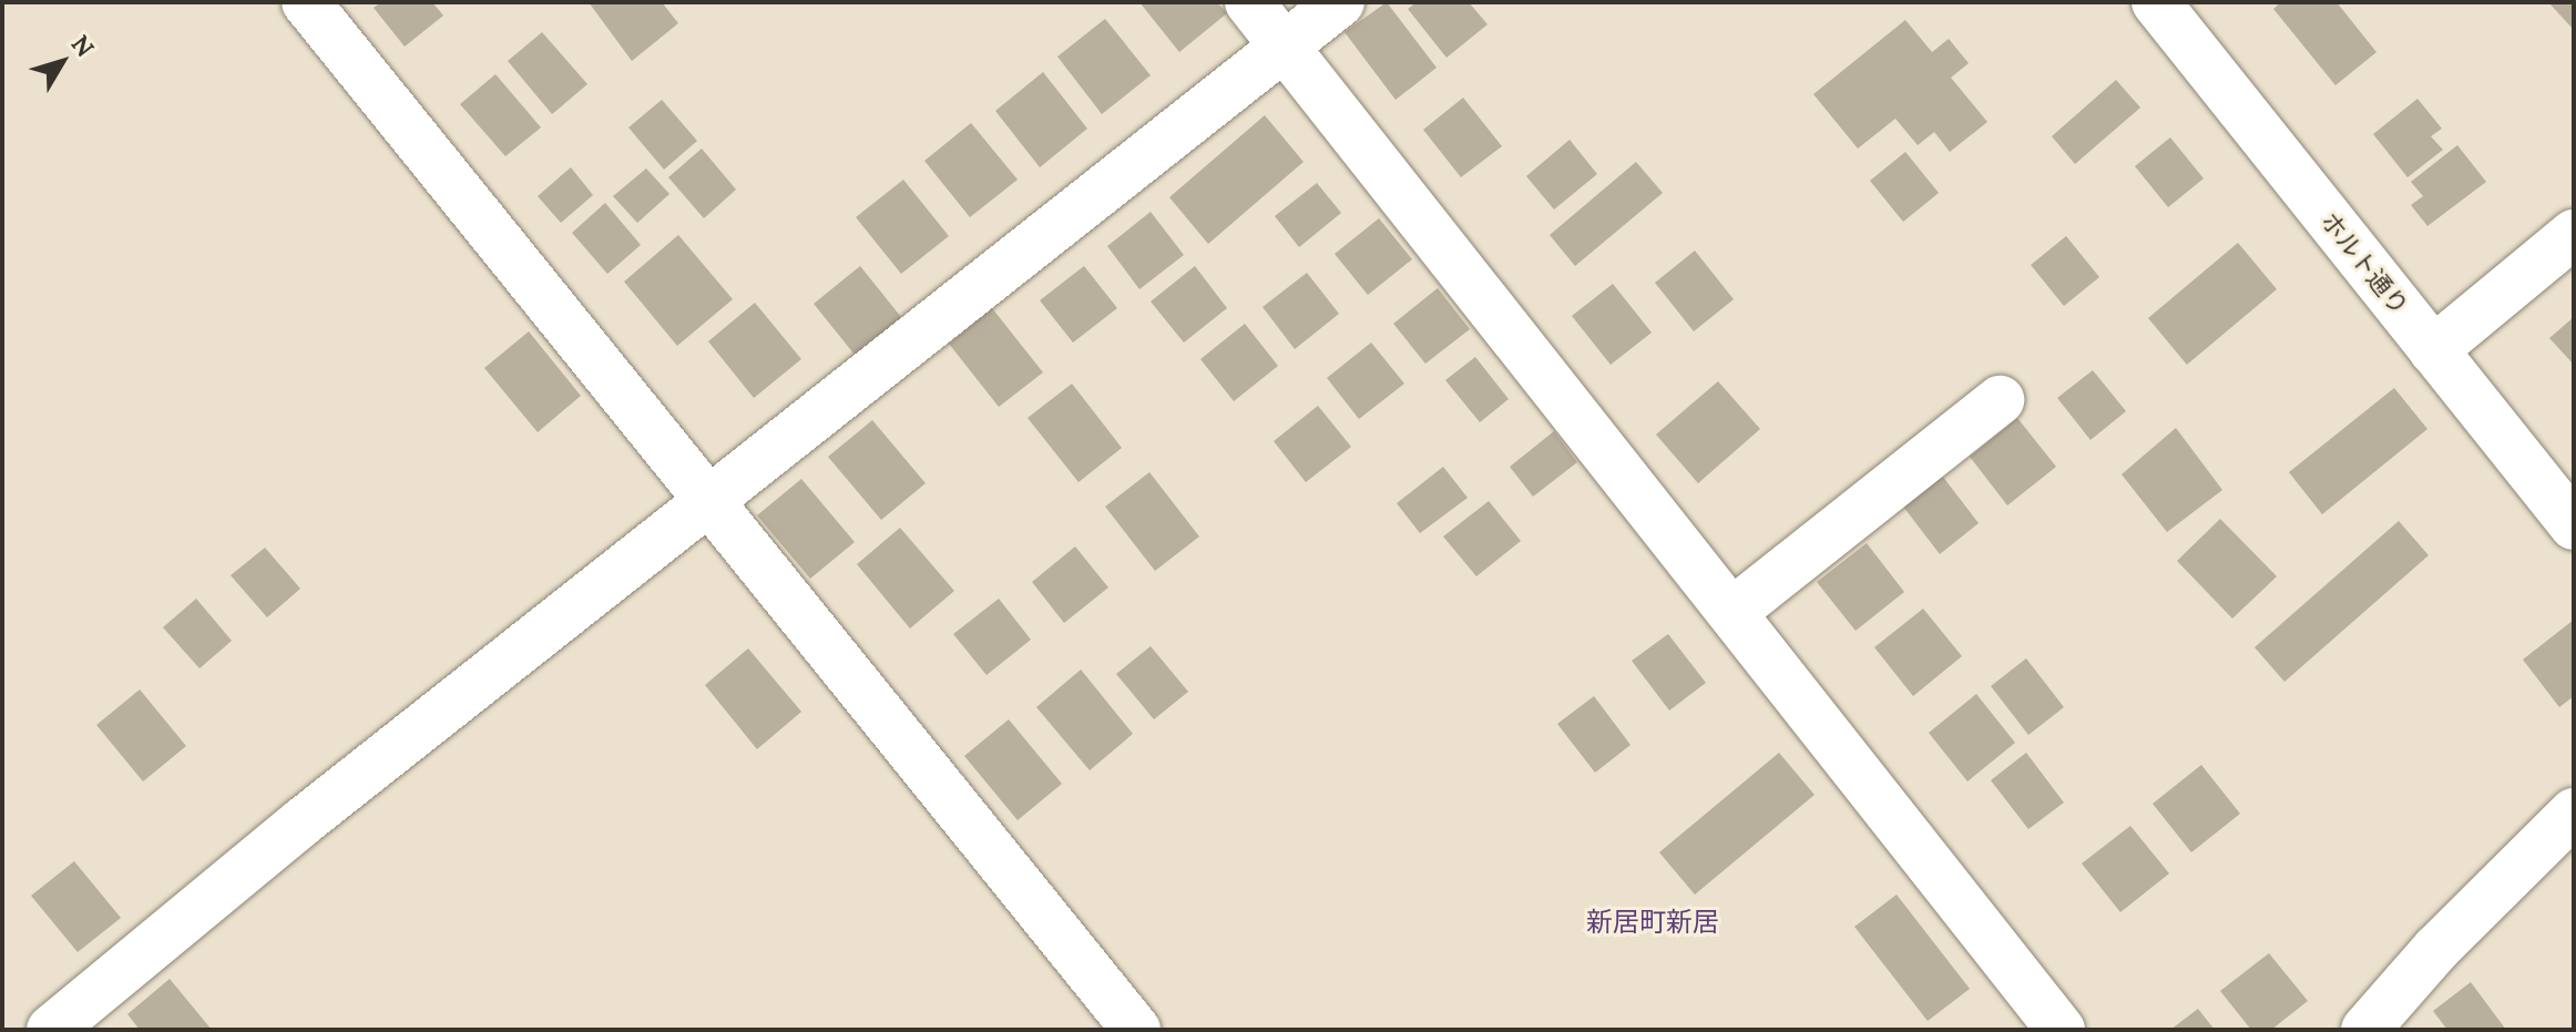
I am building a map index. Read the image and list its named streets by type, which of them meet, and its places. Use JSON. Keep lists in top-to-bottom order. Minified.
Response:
{"streets":{"street":["ホルト通り"]},"districts":["新居町新居"],"north":"top right"}
